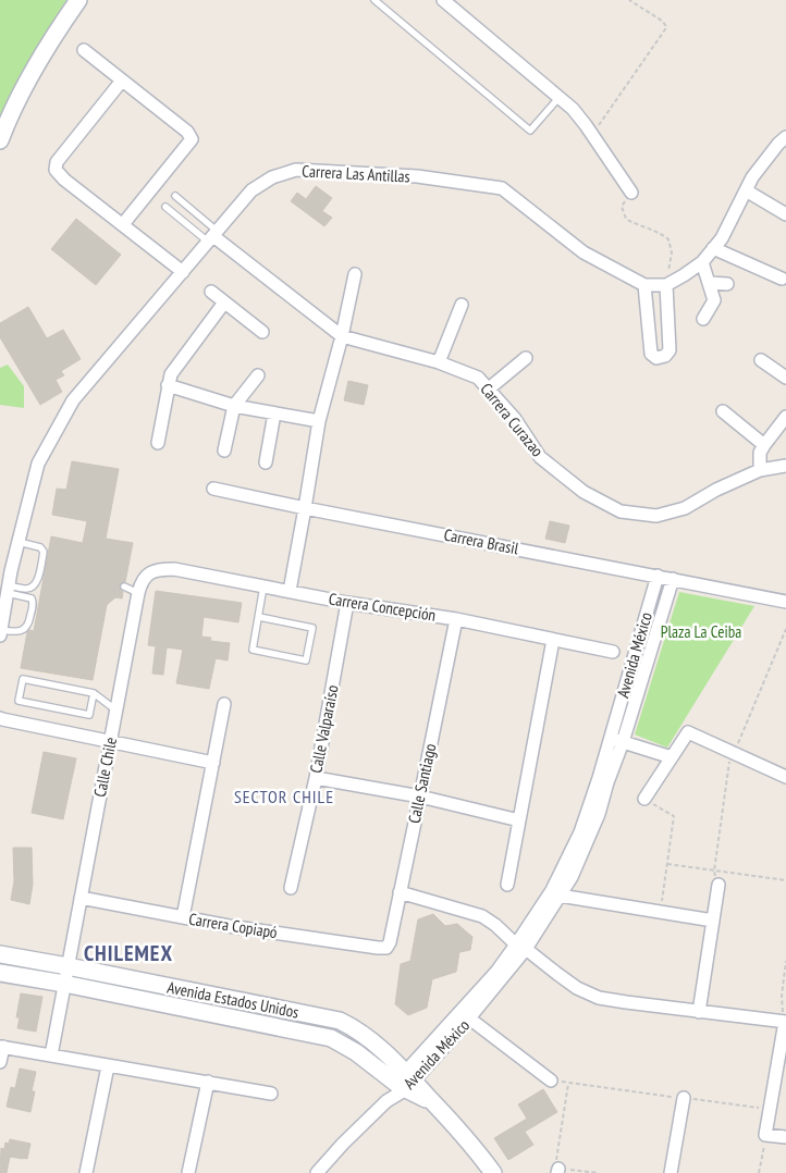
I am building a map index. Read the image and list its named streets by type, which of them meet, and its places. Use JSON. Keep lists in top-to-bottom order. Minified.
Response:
{"streets":{"street":["Carrera Las Antillas","Carrera Curazao","Carrera Brasil","Carrera Concepción","Avenida México","Calle Valparaíso","Calle Chile","Calle Santiago","Carrera Copiapó","Avenida Estados Unidos"]},"crossings":[["Carrera Brasil","Avenida México"],["Carrera Concepción","Calle Valparaíso"],["Carrera Concepción","Calle Chile"],["Carrera Concepción","Calle Santiago"],["Avenida México","Avenida Estados Unidos"],["Calle Chile","Carrera Copiapó"],["Calle Chile","Avenida Estados Unidos"],["Calle Santiago","Carrera Copiapó"]],"districts":["SECTOR CHILE","CHILEMEX"],"parks":["Plaza La Ceiba"]}
